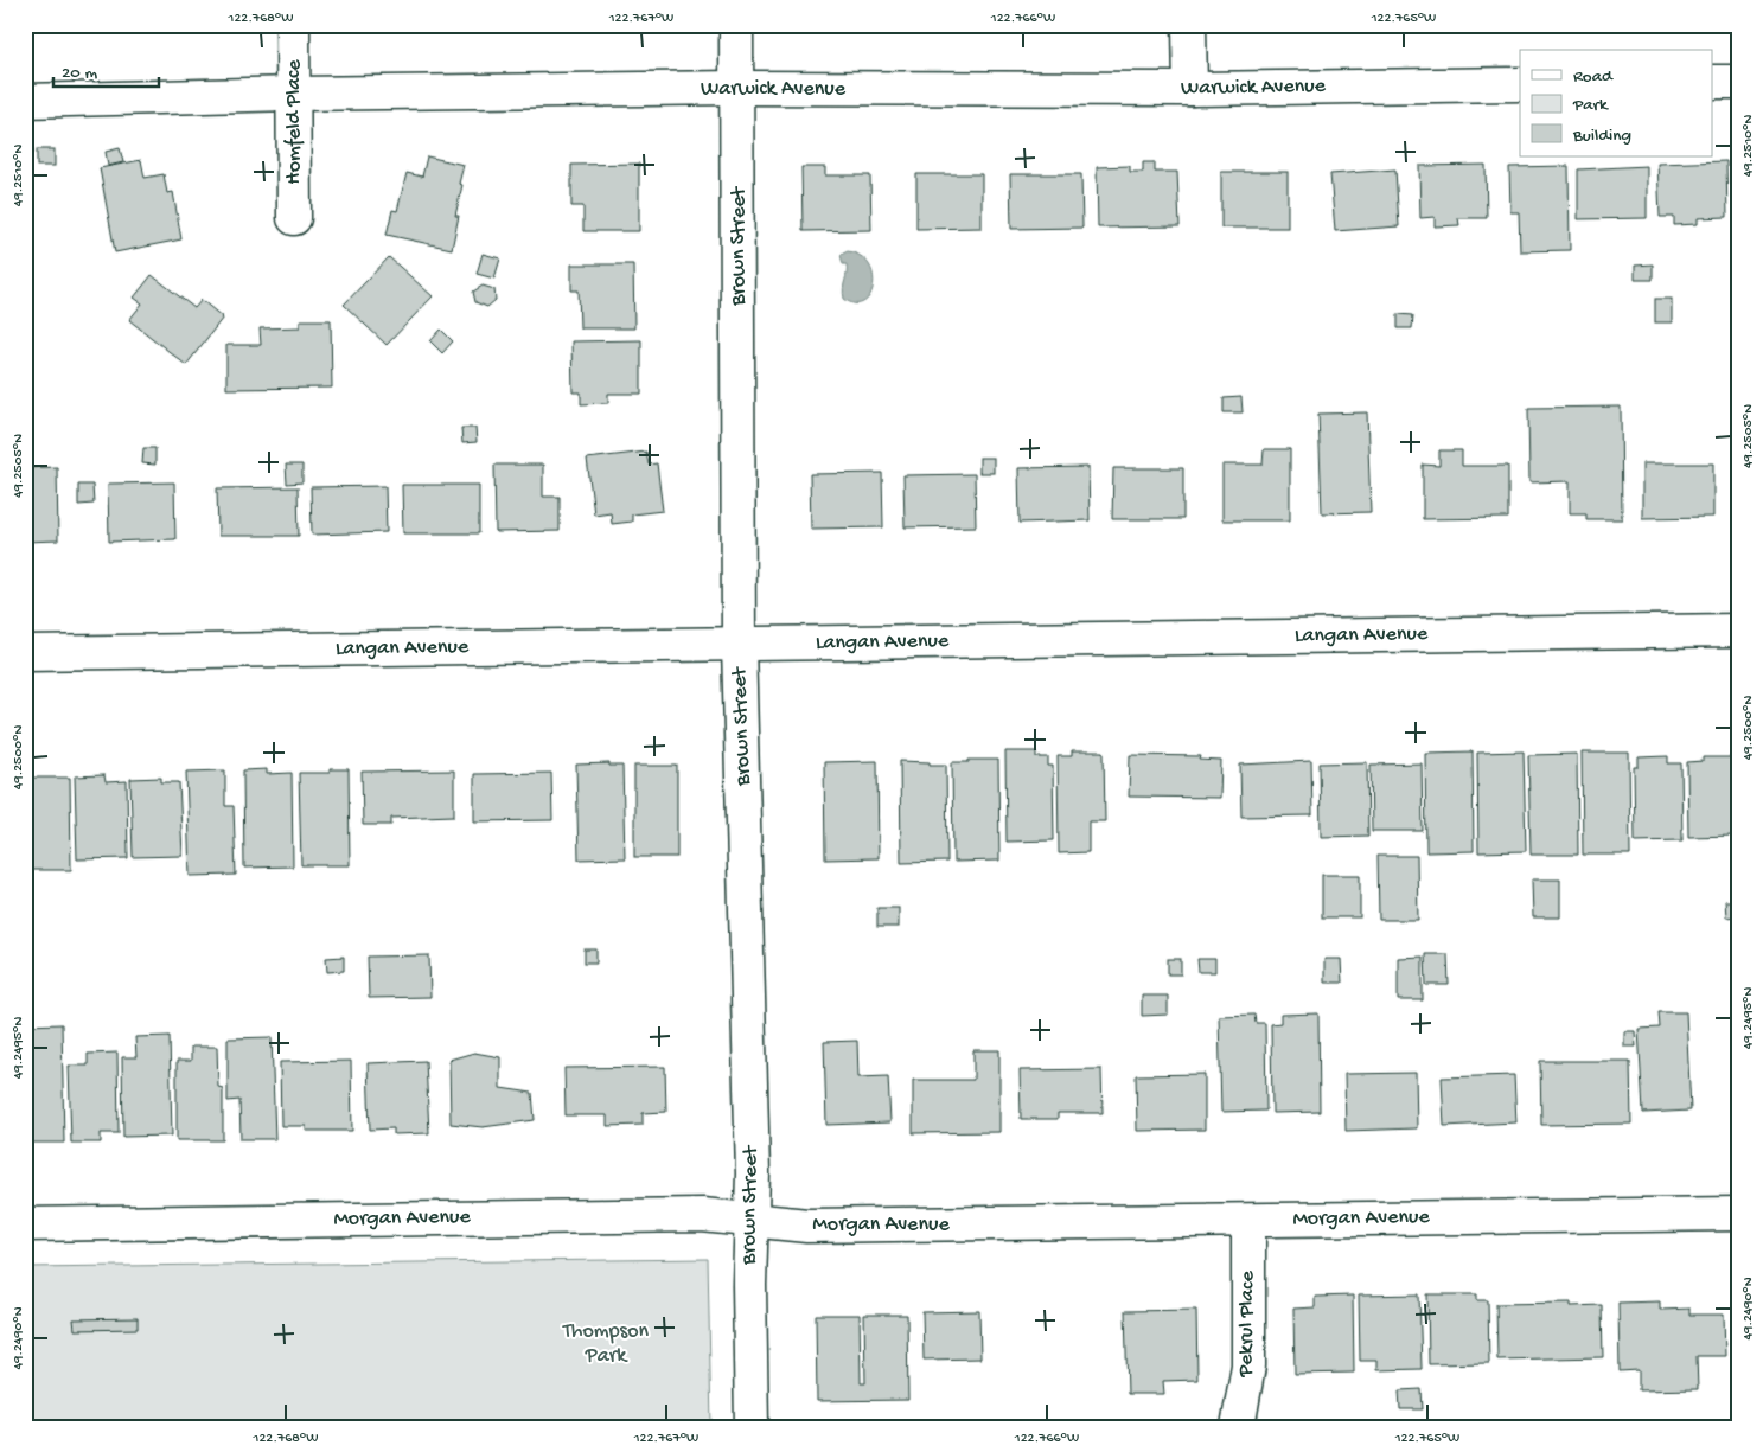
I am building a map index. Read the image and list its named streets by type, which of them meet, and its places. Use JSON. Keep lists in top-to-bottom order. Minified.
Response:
{"streets":{"street":["Warwick Avenue","Homfeld Place","Brown Street","Langan Avenue","Morgan Avenue","Pekrul Place"]},"crossings":[["Warwick Avenue","Homfeld Place"],["Warwick Avenue","Brown Street"],["Brown Street","Langan Avenue"],["Brown Street","Morgan Avenue"],["Morgan Avenue","Pekrul Place"]],"parks":["Thompson Park"],"legend":["Road","Park","Building"],"scale_bar":"20 m","coordinates":["122.768°W","122.767°W","122.766°W","122.765°W","49.2510°N","49.2505°N","49.2500°N","49.2495°N","49.2490°N"]}
